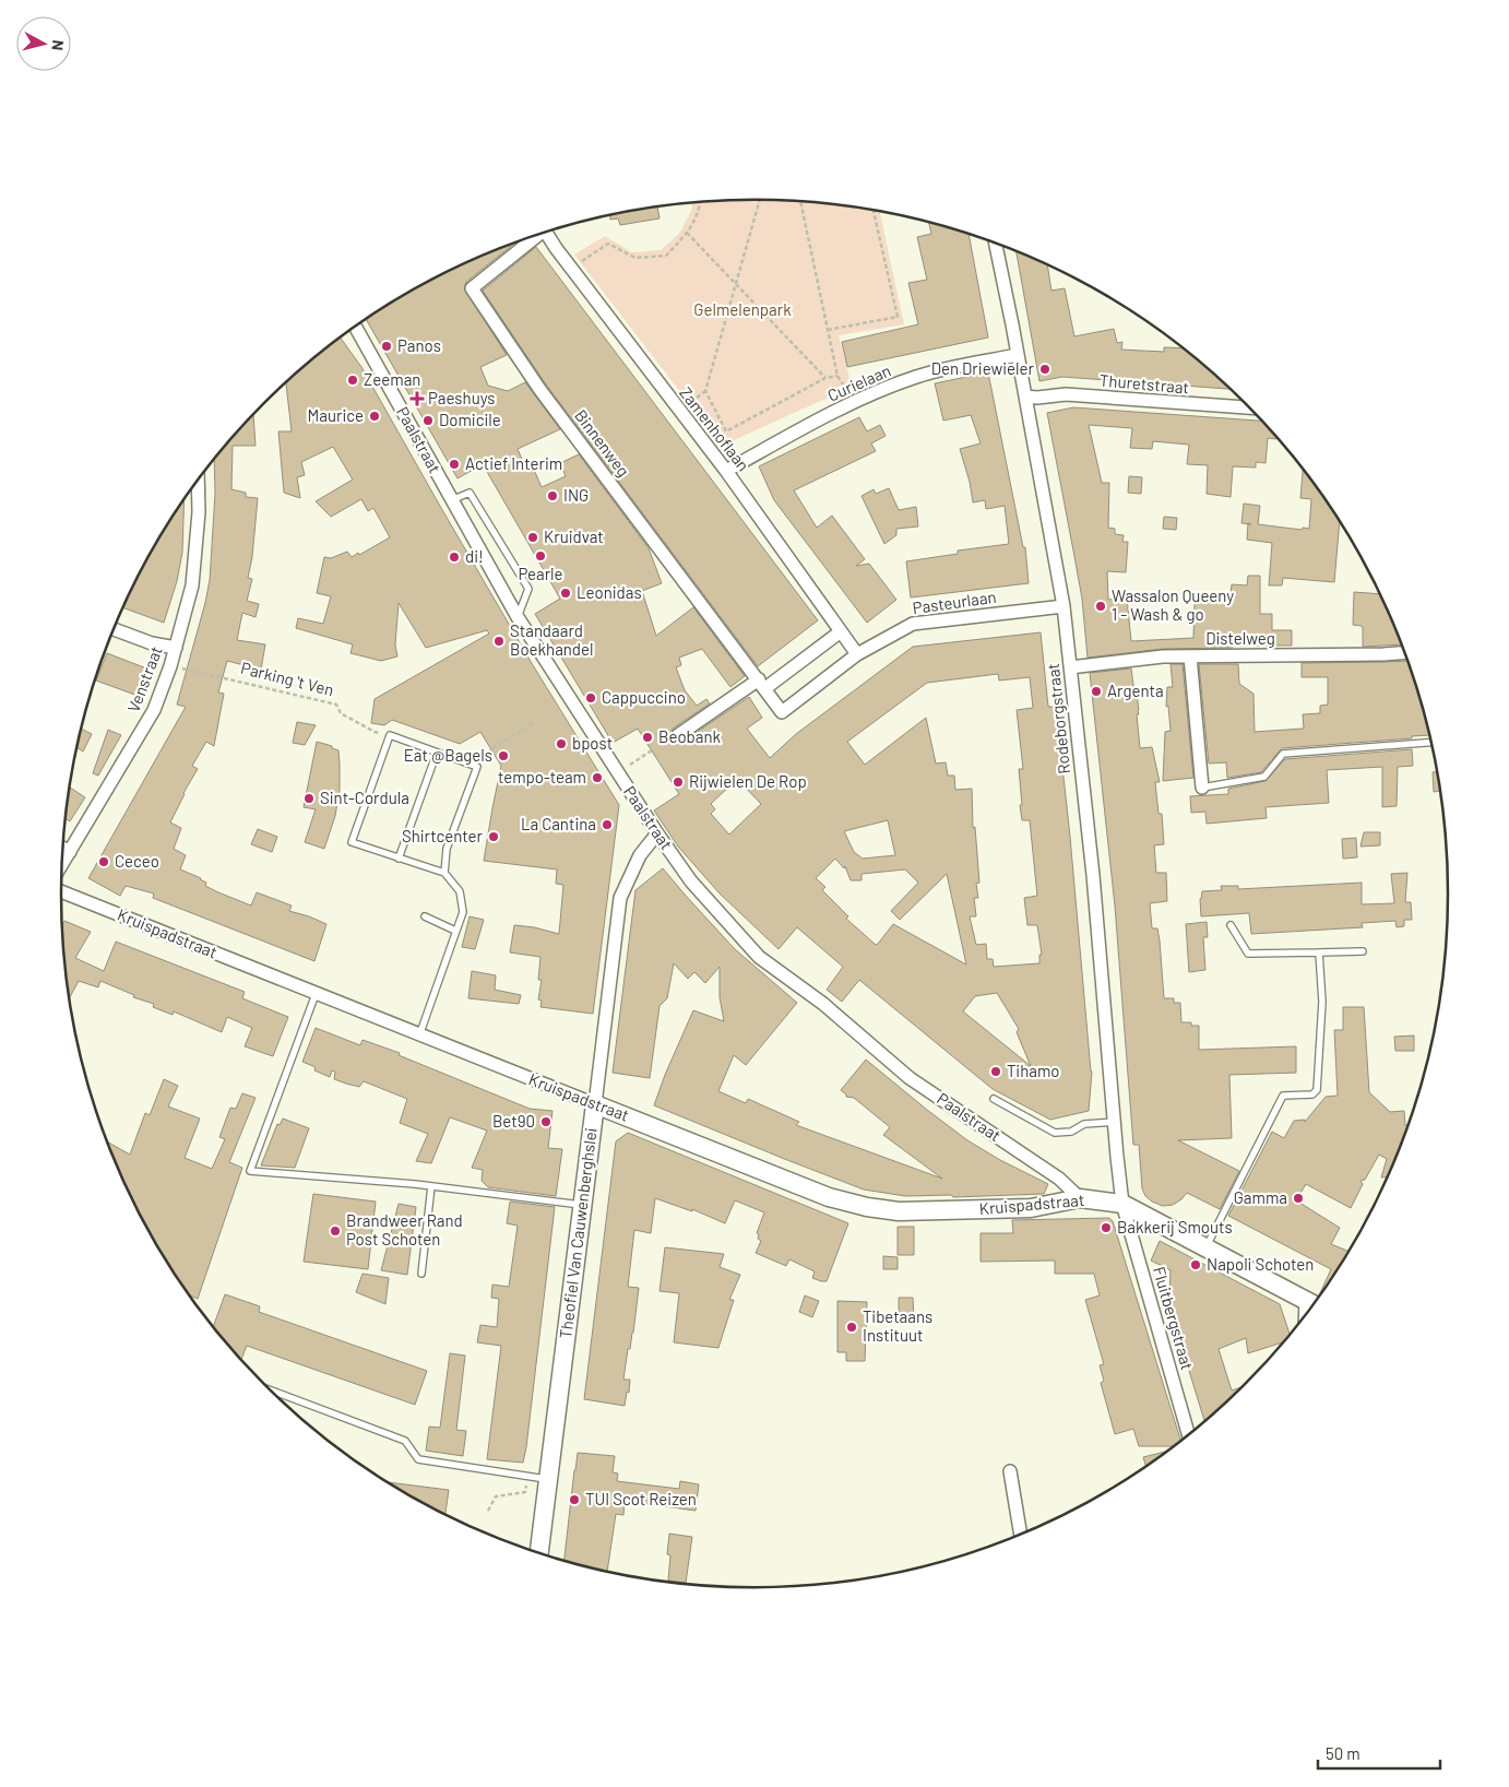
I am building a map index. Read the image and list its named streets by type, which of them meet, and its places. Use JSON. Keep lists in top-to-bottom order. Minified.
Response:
{"streets":{"street":["Curielaan","Thuretstraat","Zamenhoflaan","Paalstraat","Binnenweg","Pasteurlaan","Distelweg","Venstraat","Rodeborgstraat","Kruispadstraat","Theofiel Van Cauwenberghslei","Fluitbergstraat"],"path":["Parking 't Ven"]},"crossings":[["Curielaan","Zamenhoflaan"],["Curielaan","Rodeborgstraat"],["Thuretstraat","Rodeborgstraat"],["Zamenhoflaan","Pasteurlaan"],["Paalstraat","Kruispadstraat"],["Paalstraat","Theofiel Van Cauwenberghslei"],["Binnenweg","Pasteurlaan"],["Pasteurlaan","Rodeborgstraat"],["Distelweg","Rodeborgstraat"],["Venstraat","Parking 't Ven"],["Rodeborgstraat","Kruispadstraat"],["Rodeborgstraat","Fluitbergstraat"],["Kruispadstraat","Theofiel Van Cauwenberghslei"],["Kruispadstraat","Fluitbergstraat"]],"parks":["Gelmelenpark"],"places":{"other":["Panos","Den Driewieler","Zeeman","Maurice","Domicile","Actief Interim","ING","Kruidvat","Pearle","di!","Leonidas","Wassalon Queeny 1 - Wash & go","Standaard Boekhandel","Argenta","Cappuccino","Beobank","bpost","Eat @Bagels","tempo-team","Rijwielen De Rop","Sint-Cordula","La Cantina","Shirtcenter","Ceceo","Tihamo","Bet90","Gamma","Bakkerij Smouts","Brandweer Rand Post Schoten","Napoli Schoten","Tibetaans Instituut","TUI Scot Reizen"],"health":["Paeshuys"]},"scale_bar":"50 m","north":"right"}
